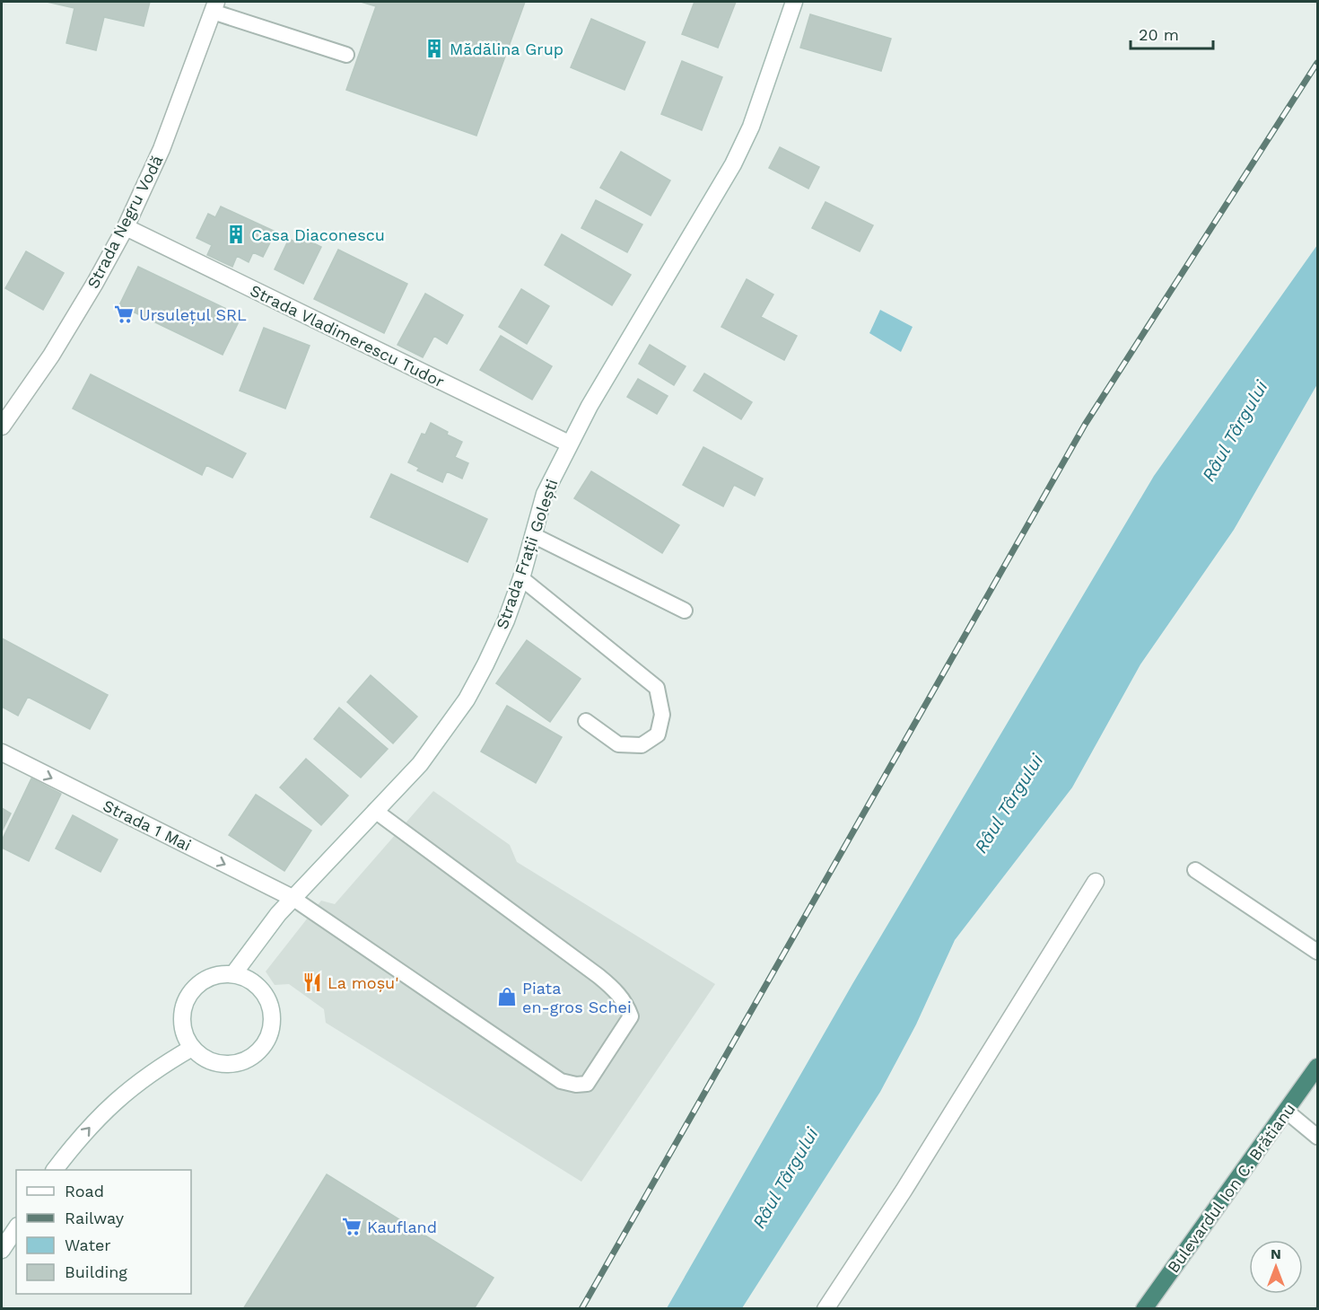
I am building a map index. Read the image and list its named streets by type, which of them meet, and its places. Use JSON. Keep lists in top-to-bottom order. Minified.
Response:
{"streets":{"highway":["Bulevardul Ion C. Brătianu"],"street":["Strada Negru Vodă","Strada Vladimerescu Tudor","Strada Frații Golești","Strada 1 Mai"]},"crossings":[["Strada Negru Vodă","Strada Vladimerescu Tudor"],["Strada Vladimerescu Tudor","Strada Frații Golești"],["Strada Frații Golești","Strada 1 Mai"]],"one_way":["Strada 1 Mai"],"water":["Râul Târgului"],"places":{"building":["Mădălina Grup","Casa Diaconescu"],"supermarket":["Ursulețul SRL","Kaufland"],"restaurant":["La moșu'"],"shop":["Piata en-gros Schei"]},"legend":["Road","Railway","Water","Building"],"scale_bar":"20 m","north":"top"}
